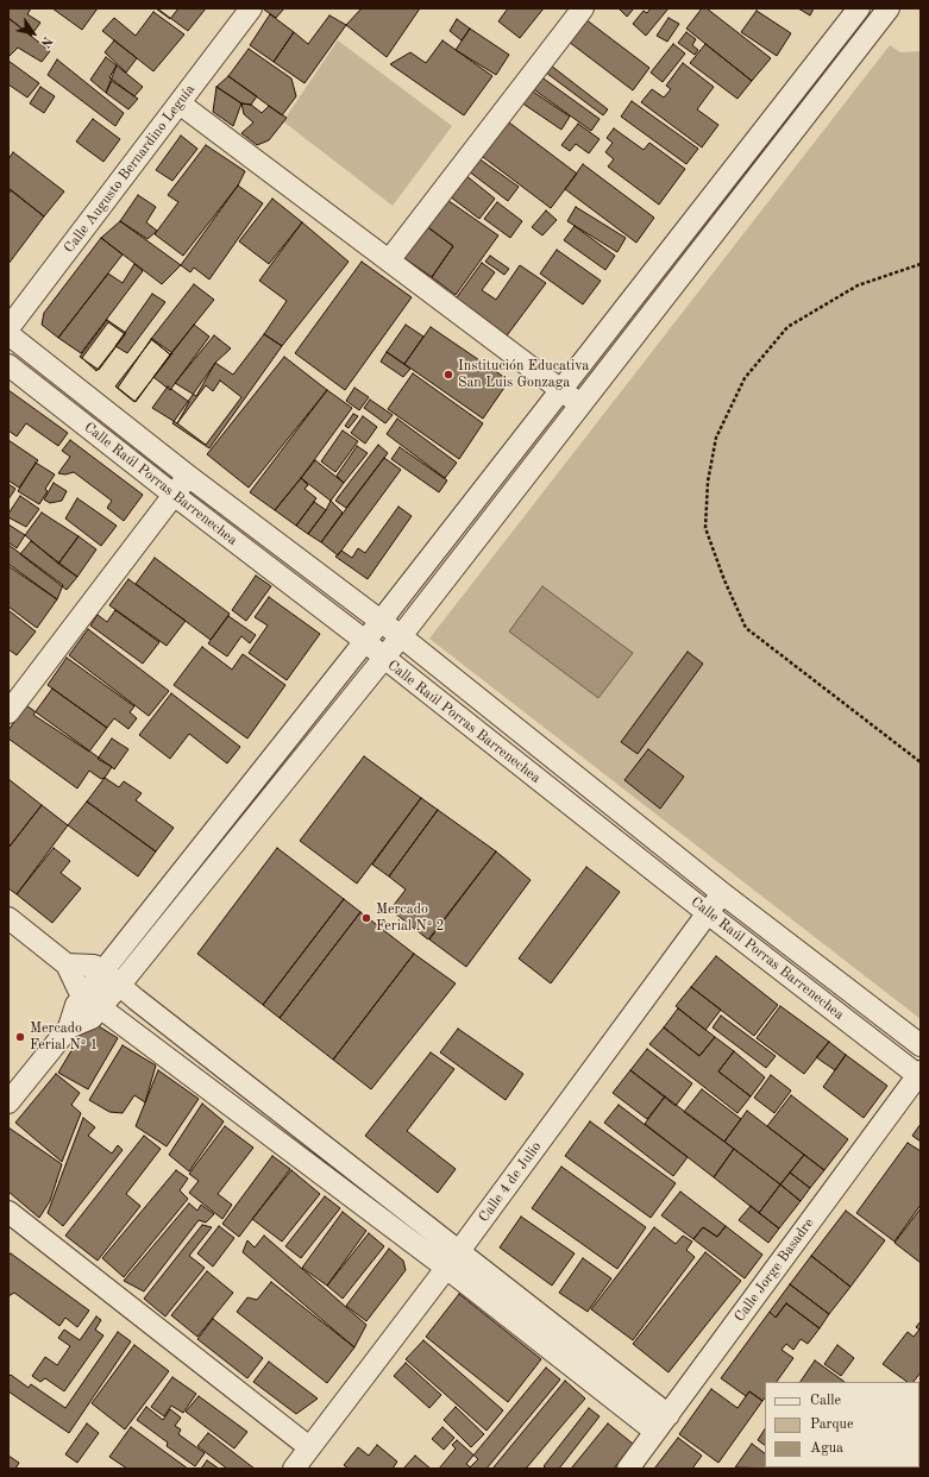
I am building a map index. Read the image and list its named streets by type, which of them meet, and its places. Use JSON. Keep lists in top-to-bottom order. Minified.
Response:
{"streets":{"street":["Calle Augusto Bernardino Leguía","Calle Raúl Porras Barrenechea","Calle 4 de Julio","Calle Jorge Basadre"]},"crossings":[["Calle Raúl Porras Barrenechea","Calle 4 de Julio"],["Calle Raúl Porras Barrenechea","Calle Jorge Basadre"]],"places":["Institución Educativa San Luis Gonzaga","Mercado Ferial Nº 2","Mercado Ferial Nº 1"],"legend":["Calle","Parque","Agua"],"north":"bottom right"}
